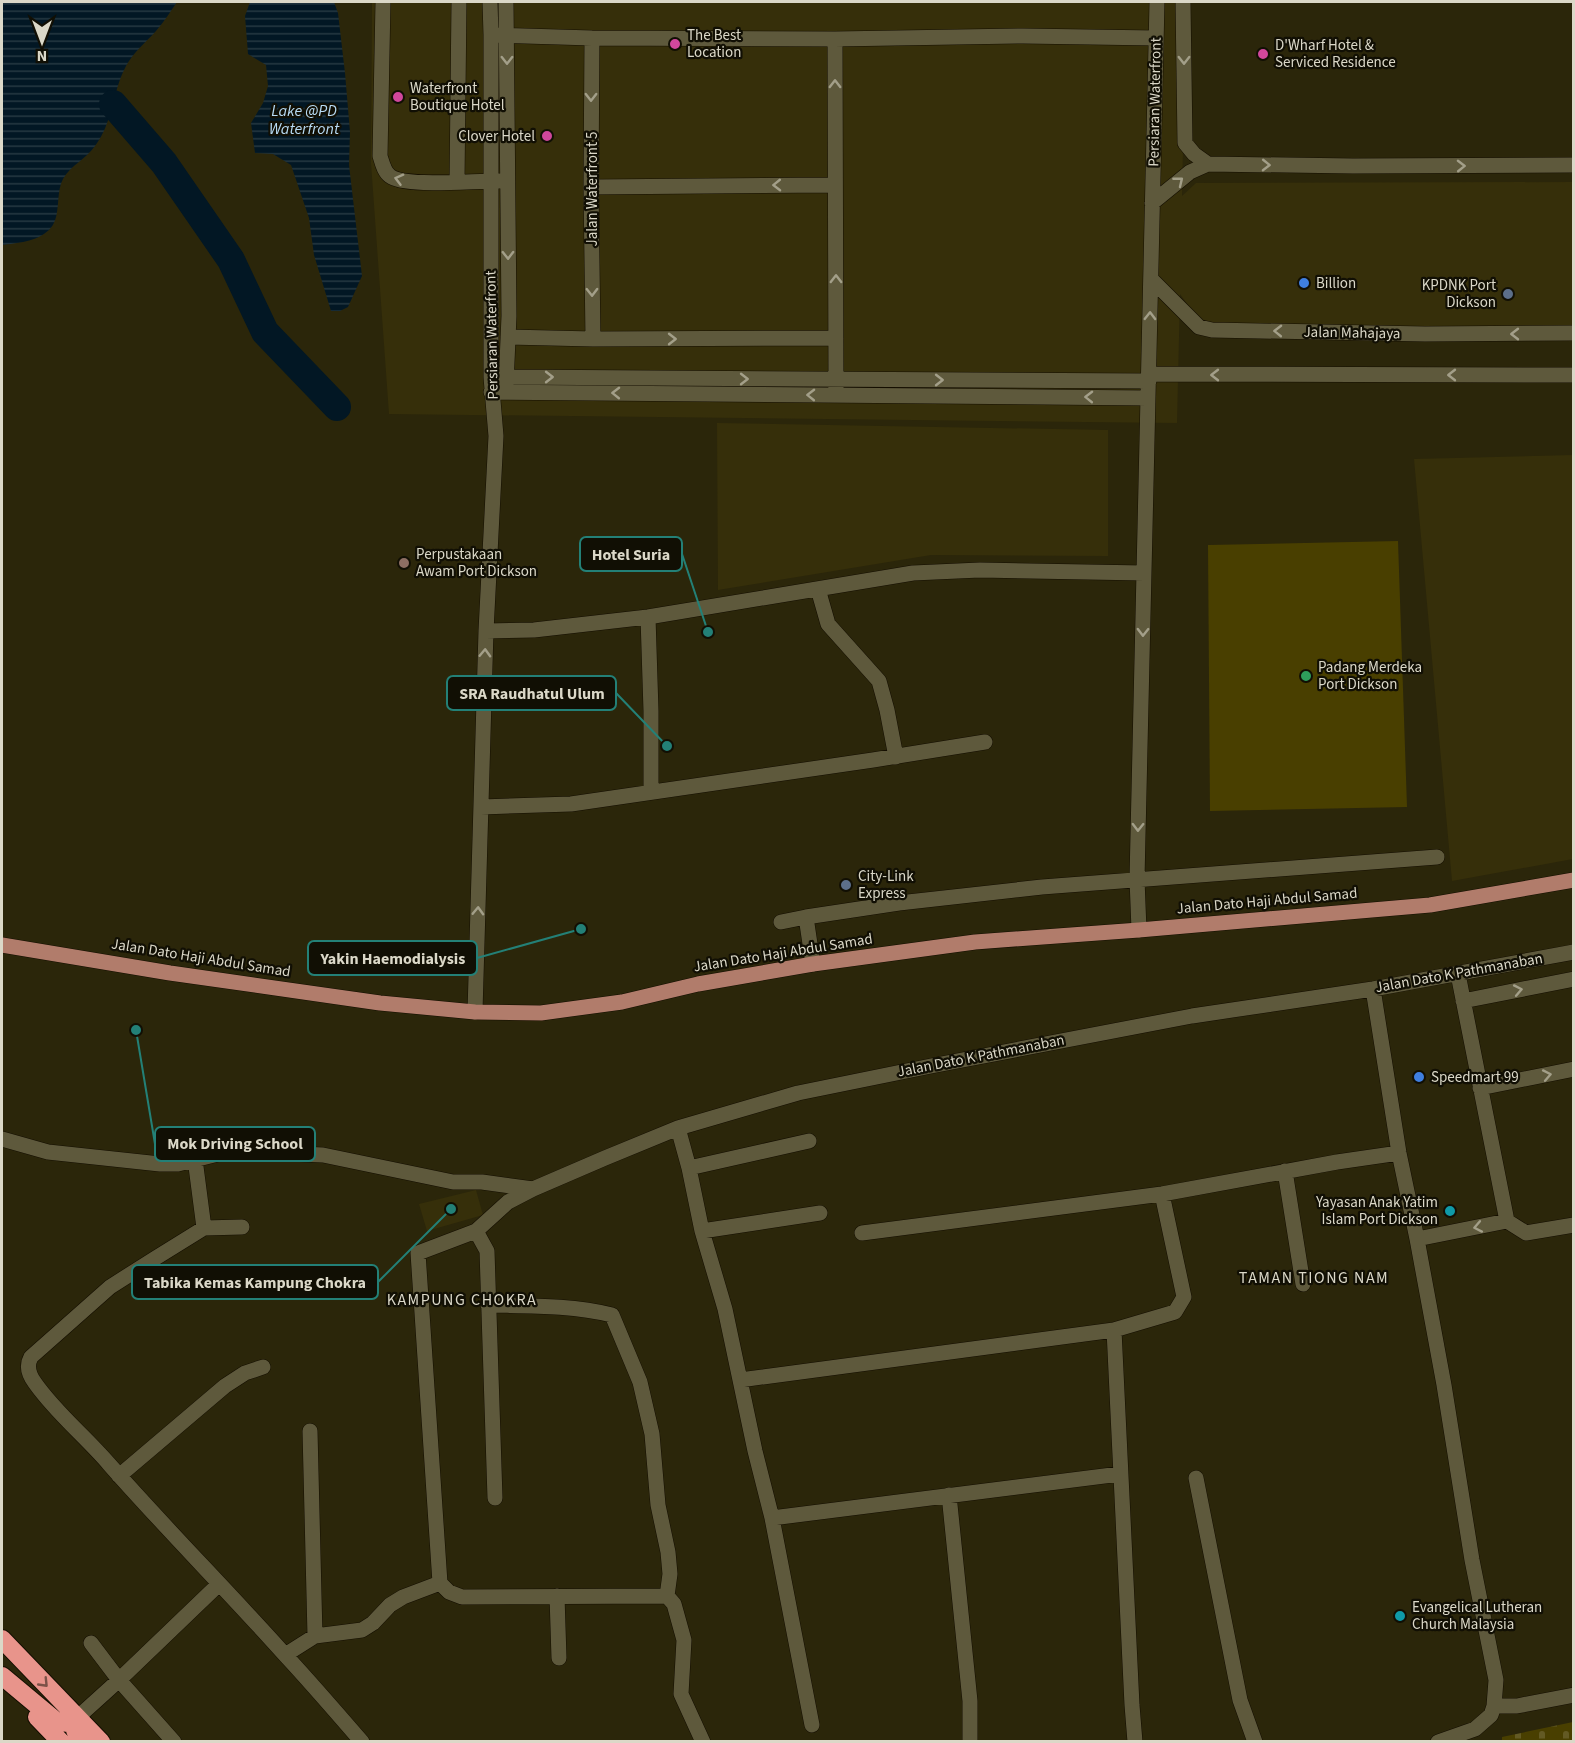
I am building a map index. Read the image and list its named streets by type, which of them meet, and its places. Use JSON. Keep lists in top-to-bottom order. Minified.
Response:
{"streets":{"main road":["Jalan Dato Haji Abdul Samad"],"street":["Persiaran Waterfront","Jalan Waterfront 5","Jalan Mahajaya","Jalan Dato K Pathmanaban"]},"crossings":[["Persiaran Waterfront","Jalan Mahajaya"],["Persiaran Waterfront","Jalan Dato Haji Abdul Samad"]],"districts":["TAMAN TIONG NAM","KAMPUNG CHOKRA"],"water":["Lake @PD Waterfront"],"places":["The Best Location","D'Wharf Hotel & Serviced Residence","Waterfront Boutique Hotel","Clover Hotel","Billion","KPDNK Port Dickson","Perpustakaan Awam Port Dickson","Hotel Suria","Padang Merdeka Port Dickson","SRA Raudhatul Ulum","City-Link Express","Yakin Haemodialysis","Mok Driving School","Speedmart 99","Tabika Kemas Kampung Chokra","Yayasan Anak Yatim Islam Port Dickson","Evangelical Lutheran Church Malaysia"],"north":"bottom"}
